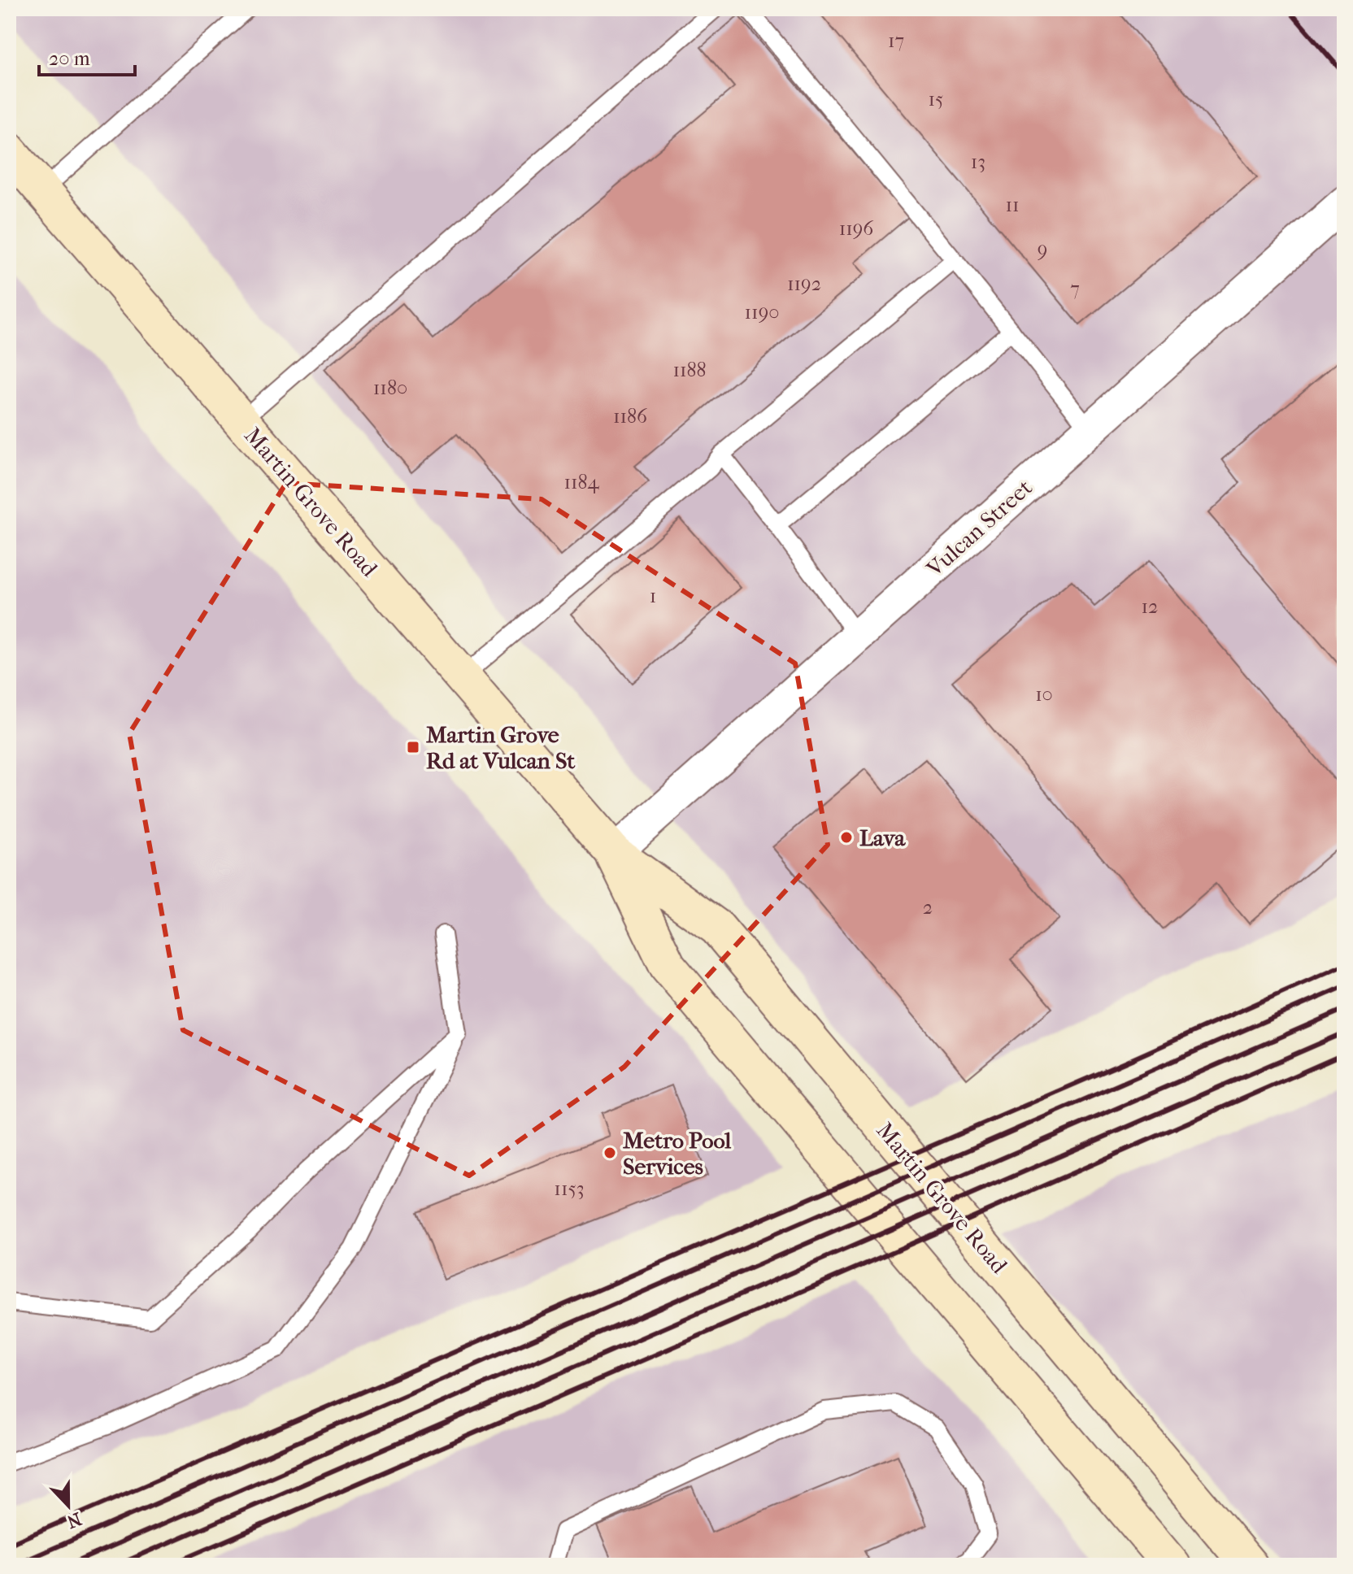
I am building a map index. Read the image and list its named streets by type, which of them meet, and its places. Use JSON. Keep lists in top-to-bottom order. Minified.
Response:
{"streets":{"main road":["Martin Grove Road"],"street":["Vulcan Street"]},"crossings":[["Martin Grove Road","Vulcan Street"]],"places":{"transit":["Martin Grove Rd at Vulcan St"],"other":["Lava","Metro Pool Services"]},"house_numbers":["17","15","13","11","1196","9","1192","7","1190","1188","1180","1186","1184","1","12","10","2","1153"],"scale_bar":"20 m","north":"bottom"}
